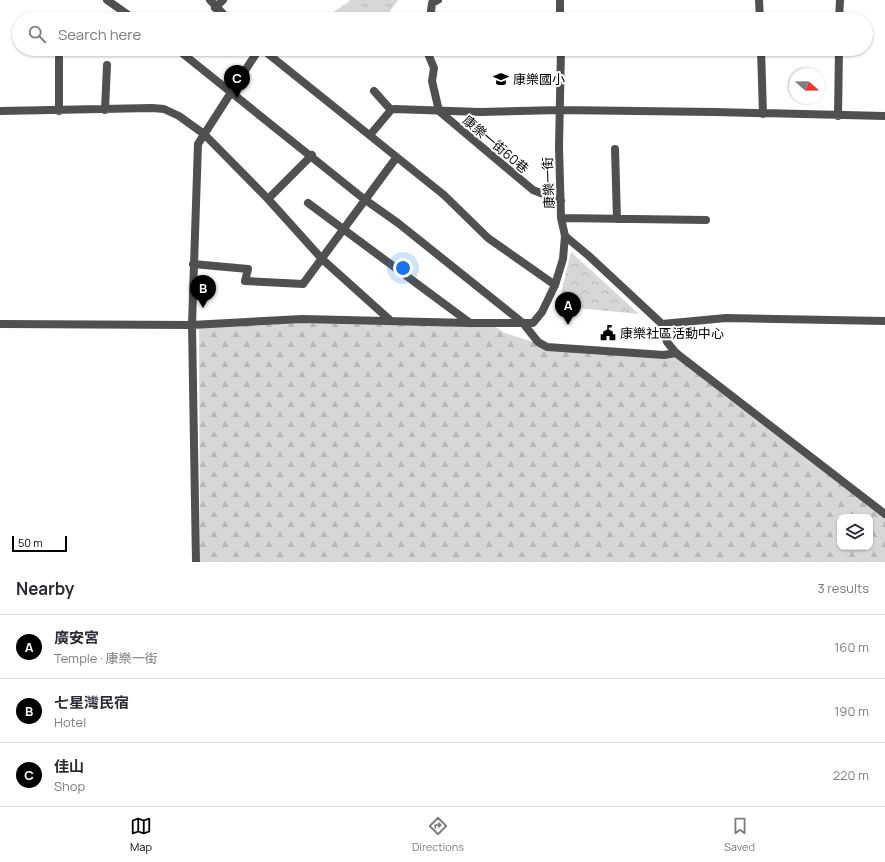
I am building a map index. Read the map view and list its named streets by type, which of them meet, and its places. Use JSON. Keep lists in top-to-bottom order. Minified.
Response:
{"streets":{"street":["康樂一街60巷","康樂一街"]},"crossings":[["康樂一街60巷","康樂一街"]],"places":{"school or university":["康樂國小"],"public building":["康樂社區活動中心"]},"scale_bar":"50 m","north":"right","page":{"search":"Search here","pins":["C","B","A"],"scale":"50 m","heading":["Nearby","3 results"],"list":[{"mark":"A","name":"廣安宮","note":"Temple · 康樂一街","value":"160 m"},{"mark":"B","name":"七星灣民宿","note":"Hotel","value":"190 m"},{"mark":"C","name":"佳山","note":"Shop","value":"220 m"}],"nav":["Map","Directions","Saved"]}}
